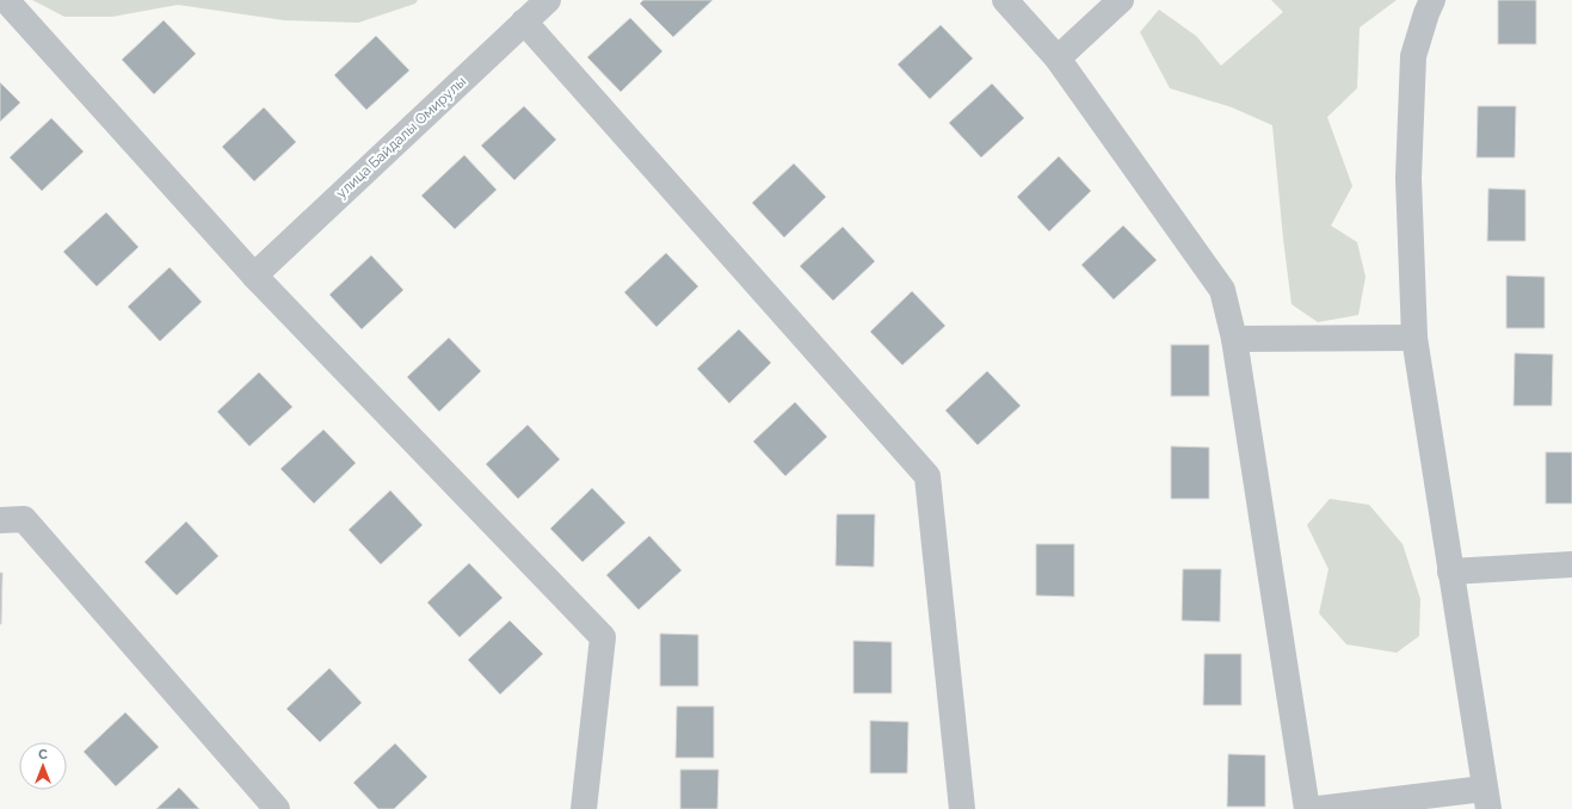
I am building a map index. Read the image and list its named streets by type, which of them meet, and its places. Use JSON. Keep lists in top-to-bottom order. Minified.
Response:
{"streets":{"street":["улица Байдалы Омирулы"]},"north":"top"}
